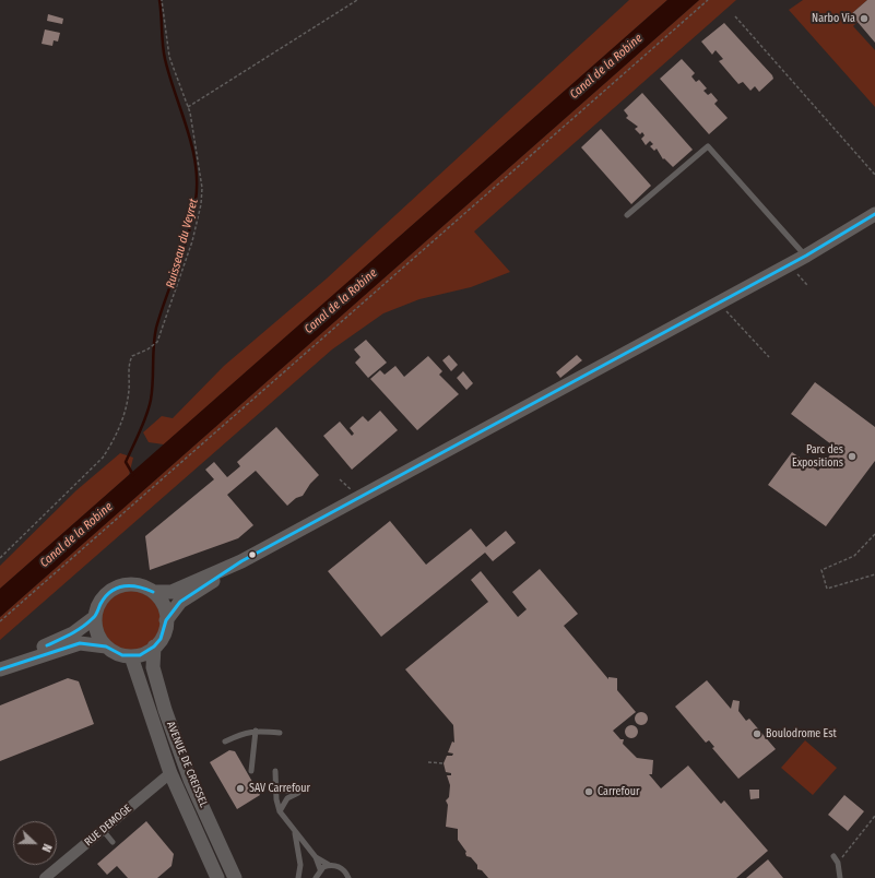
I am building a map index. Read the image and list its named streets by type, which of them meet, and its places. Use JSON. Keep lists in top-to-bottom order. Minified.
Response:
{"streets":{"street":["AVENUE DE CREISSEL","RUE DEMOGE"]},"crossings":[["AVENUE DE CREISSEL","RUE DEMOGE"]],"water":["Canal de la Robine","Ruisseau du Veyret"],"places":["Narbo Via","Parc des Expositions","Boulodrome Est","SAV Carrefour","Carrefour"],"north":"right"}
